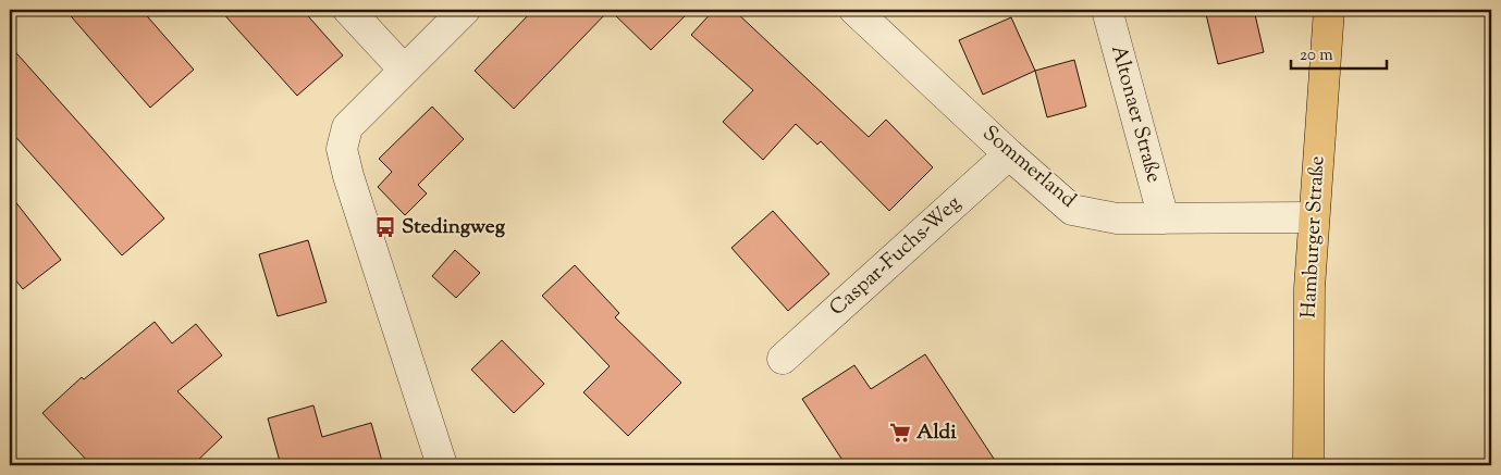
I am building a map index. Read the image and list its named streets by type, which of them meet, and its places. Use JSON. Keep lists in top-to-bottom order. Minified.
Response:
{"streets":{"main road":["Hamburger Straße"],"street":["Altonaer Straße","Sommerland","Caspar-Fuchs-Weg"]},"crossings":[["Altonaer Straße","Sommerland"],["Sommerland","Hamburger Straße"],["Sommerland","Caspar-Fuchs-Weg"]],"places":{"bus stop":["Stedingweg"],"supermarket":["Aldi"]},"scale_bar":"20 m"}
